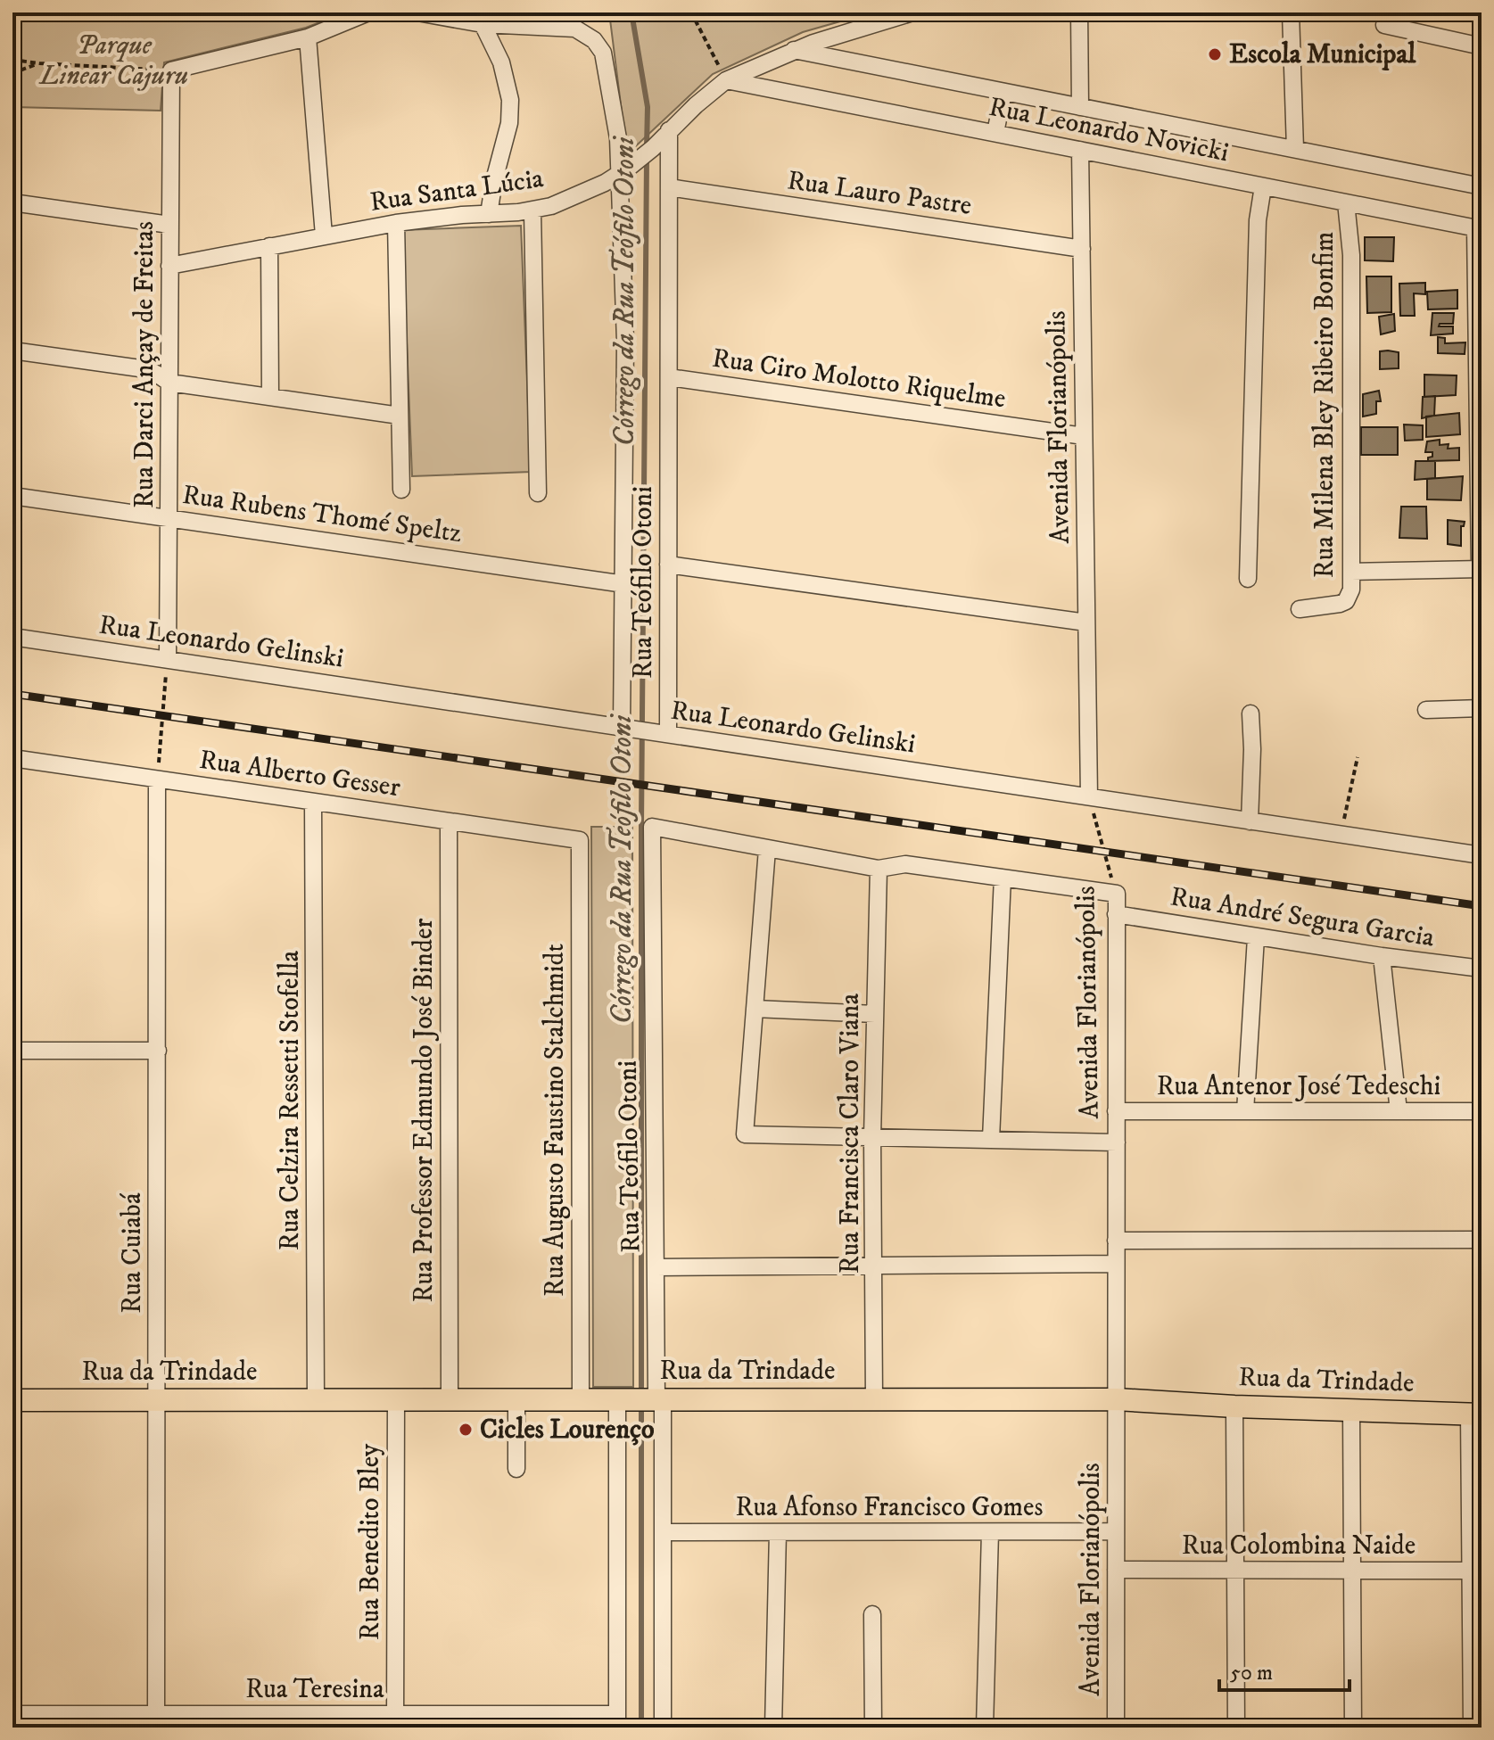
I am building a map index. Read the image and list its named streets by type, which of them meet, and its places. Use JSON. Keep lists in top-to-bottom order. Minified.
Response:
{"streets":{"main road":["Rua da Trindade"],"street":["Rua Leonardo Novicki","Rua Santa Lúcia","Rua Lauro Pastre","Rua Darci Ançay de Freitas","Rua Ciro Molotto Riquelme","Rua Milena Bley Ribeiro Bonfim","Avenida Florianópolis","Rua Rubens Thomé Speltz","Rua Teófilo Otoni","Rua Leonardo Gelinski","Rua Alberto Gesser","Rua André Segura Garcia","Rua Antenor José Tedeschi","Rua Celzira Ressetti Stofella","Rua Professor Edmundo José Binder","Rua Augusto Faustino Stalchmidt","Rua Francisca Claro Viana","Rua Cuiabá","Rua Afonso Francisco Gomes","Rua Benedito Bley","Rua Colombina Naide","Rua Teresina"]},"crossings":[["Rua Leonardo Novicki","Rua Santa Lúcia"],["Rua Leonardo Novicki","Rua Milena Bley Ribeiro Bonfim"],["Rua Leonardo Novicki","Avenida Florianópolis"],["Rua Santa Lúcia","Rua Darci Ançay de Freitas"],["Rua Santa Lúcia","Rua Teófilo Otoni"],["Rua Lauro Pastre","Avenida Florianópolis"],["Rua Lauro Pastre","Rua Teófilo Otoni"],["Rua Darci Ançay de Freitas","Rua Rubens Thomé Speltz"],["Rua Darci Ançay de Freitas","Rua Leonardo Gelinski"],["Rua Ciro Molotto Riquelme","Avenida Florianópolis"],["Rua Ciro Molotto Riquelme","Rua Teófilo Otoni"],["Avenida Florianópolis","Rua Leonardo Gelinski"],["Avenida Florianópolis","Rua André Segura Garcia"],["Avenida Florianópolis","Rua Antenor José Tedeschi"],["Avenida Florianópolis","Rua da Trindade"],["Avenida Florianópolis","Rua Afonso Francisco Gomes"],["Avenida Florianópolis","Rua Colombina Naide"],["Rua Rubens Thomé Speltz","Rua Teófilo Otoni"],["Rua Teófilo Otoni","Rua Leonardo Gelinski"],["Rua Teófilo Otoni","Rua da Trindade"],["Rua Teófilo Otoni","Rua Afonso Francisco Gomes"],["Rua Alberto Gesser","Rua Celzira Ressetti Stofella"],["Rua Alberto Gesser","Rua Professor Edmundo José Binder"],["Rua Alberto Gesser","Rua Augusto Faustino Stalchmidt"],["Rua Alberto Gesser","Rua Cuiabá"],["Rua Celzira Ressetti Stofella","Rua da Trindade"],["Rua Professor Edmundo José Binder","Rua da Trindade"],["Rua Augusto Faustino Stalchmidt","Rua da Trindade"],["Rua Francisca Claro Viana","Rua da Trindade"],["Rua Cuiabá","Rua da Trindade"],["Rua Cuiabá","Rua Teresina"],["Rua da Trindade","Rua Benedito Bley"],["Rua Benedito Bley","Rua Teresina"]],"water":["Córrego da Rua Teófilo Otoni"],"parks":["Parque Linear Cajuru"],"places":["Escola Municipal","Cicles Lourenço"],"scale_bar":"50 m"}
